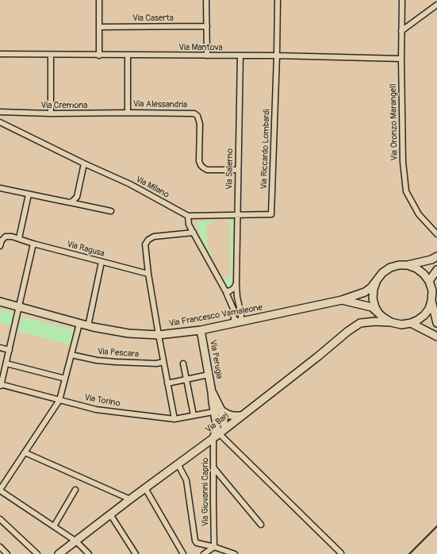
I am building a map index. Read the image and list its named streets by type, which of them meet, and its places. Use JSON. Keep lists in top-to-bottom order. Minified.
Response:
{"streets":{"main road":["Via Francesco Vamaleone","Via Perugia","Via Bari"],"street":["Via Caserta","Via Mantova","Via Alessandria","Via Cremona","Via Oronzo Marangell","Via Riccardo Lombardi","Via Salerno","Via Milano","Via Ragusa","Via Pescara","Via Torino","Via Giovanni Caprio"]},"crossings":[["Via Mantova","Via Oronzo Marangell"],["Via Mantova","Via Riccardo Lombardi"],["Via Mantova","Via Salerno"],["Via Alessandria","Via Cremona"],["Via Alessandria","Via Salerno"],["Via Riccardo Lombardi","Via Salerno"],["Via Riccardo Lombardi","Via Milano"],["Via Salerno","Via Francesco Vamaleone"],["Via Francesco Vamaleone","Via Perugia"],["Via Francesco Vamaleone","Via Bari"],["Via Perugia","Via Torino"],["Via Bari","Via Giovanni Caprio"]]}
